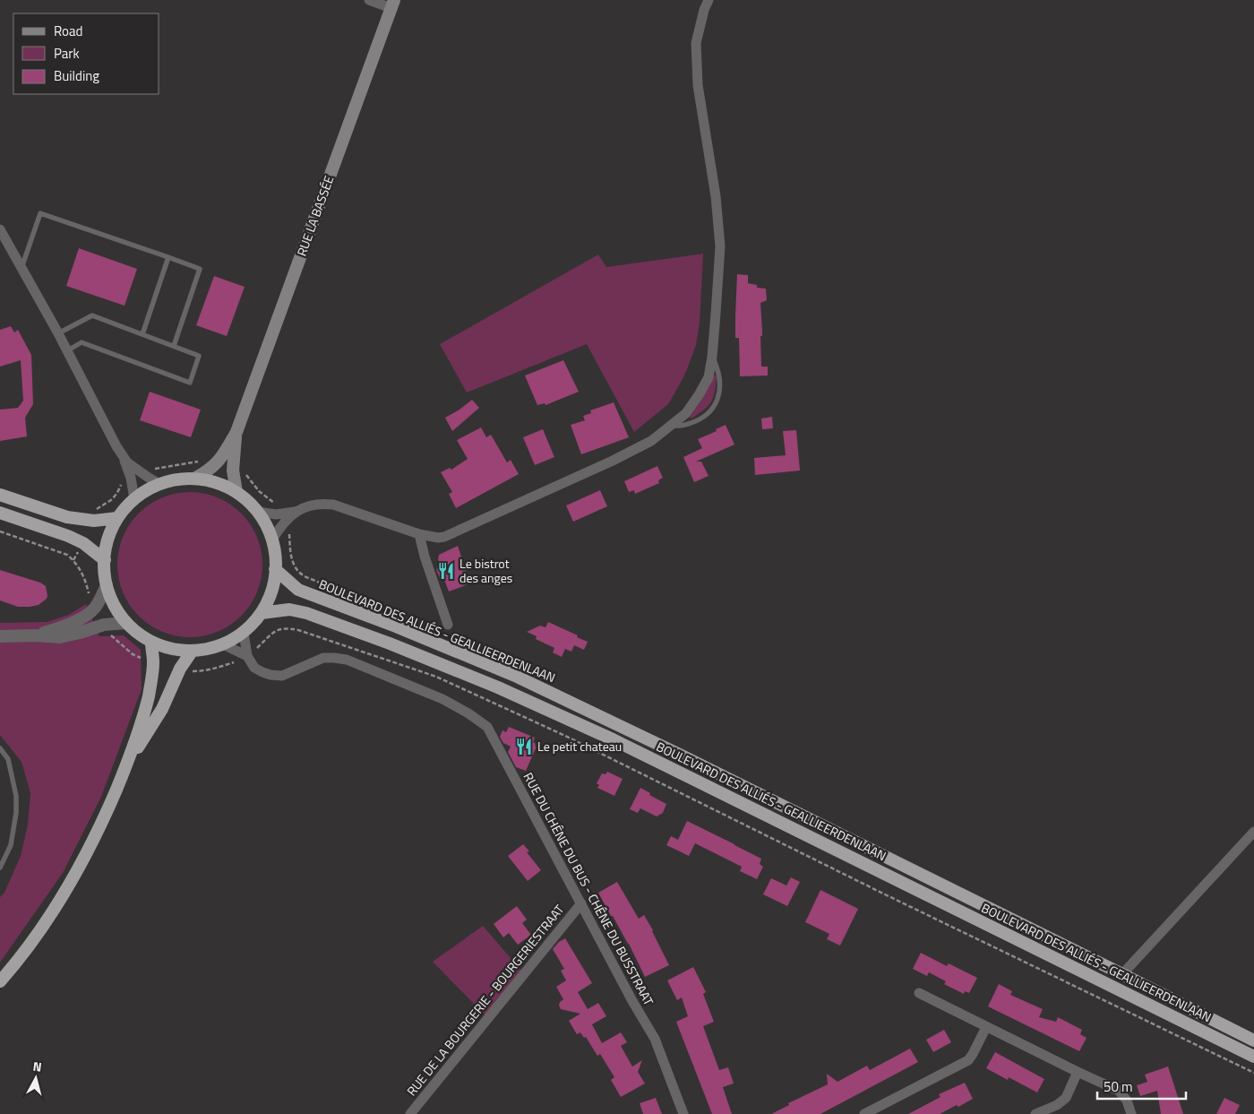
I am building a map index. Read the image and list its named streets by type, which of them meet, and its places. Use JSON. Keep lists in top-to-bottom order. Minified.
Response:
{"streets":{"highway":["BOULEVARD DES ALLIÉS - GEALLIEERDENLAAN"],"main road":["RUE LA BASSÉE"],"street":["RUE DU CHÊNE DU BUS - CHÊNE DU BUSSTRAAT","RUE DE LA BOURGERIE - BOURGERIESTRAAT"]},"crossings":[["RUE DU CHÊNE DU BUS - CHÊNE DU BUSSTRAAT","RUE DE LA BOURGERIE - BOURGERIESTRAAT"]],"places":{"restaurant":["Le bistrot des anges","Le petit chateau"]},"legend":["Road","Park","Building"],"scale_bar":"50 m","north":"top"}
